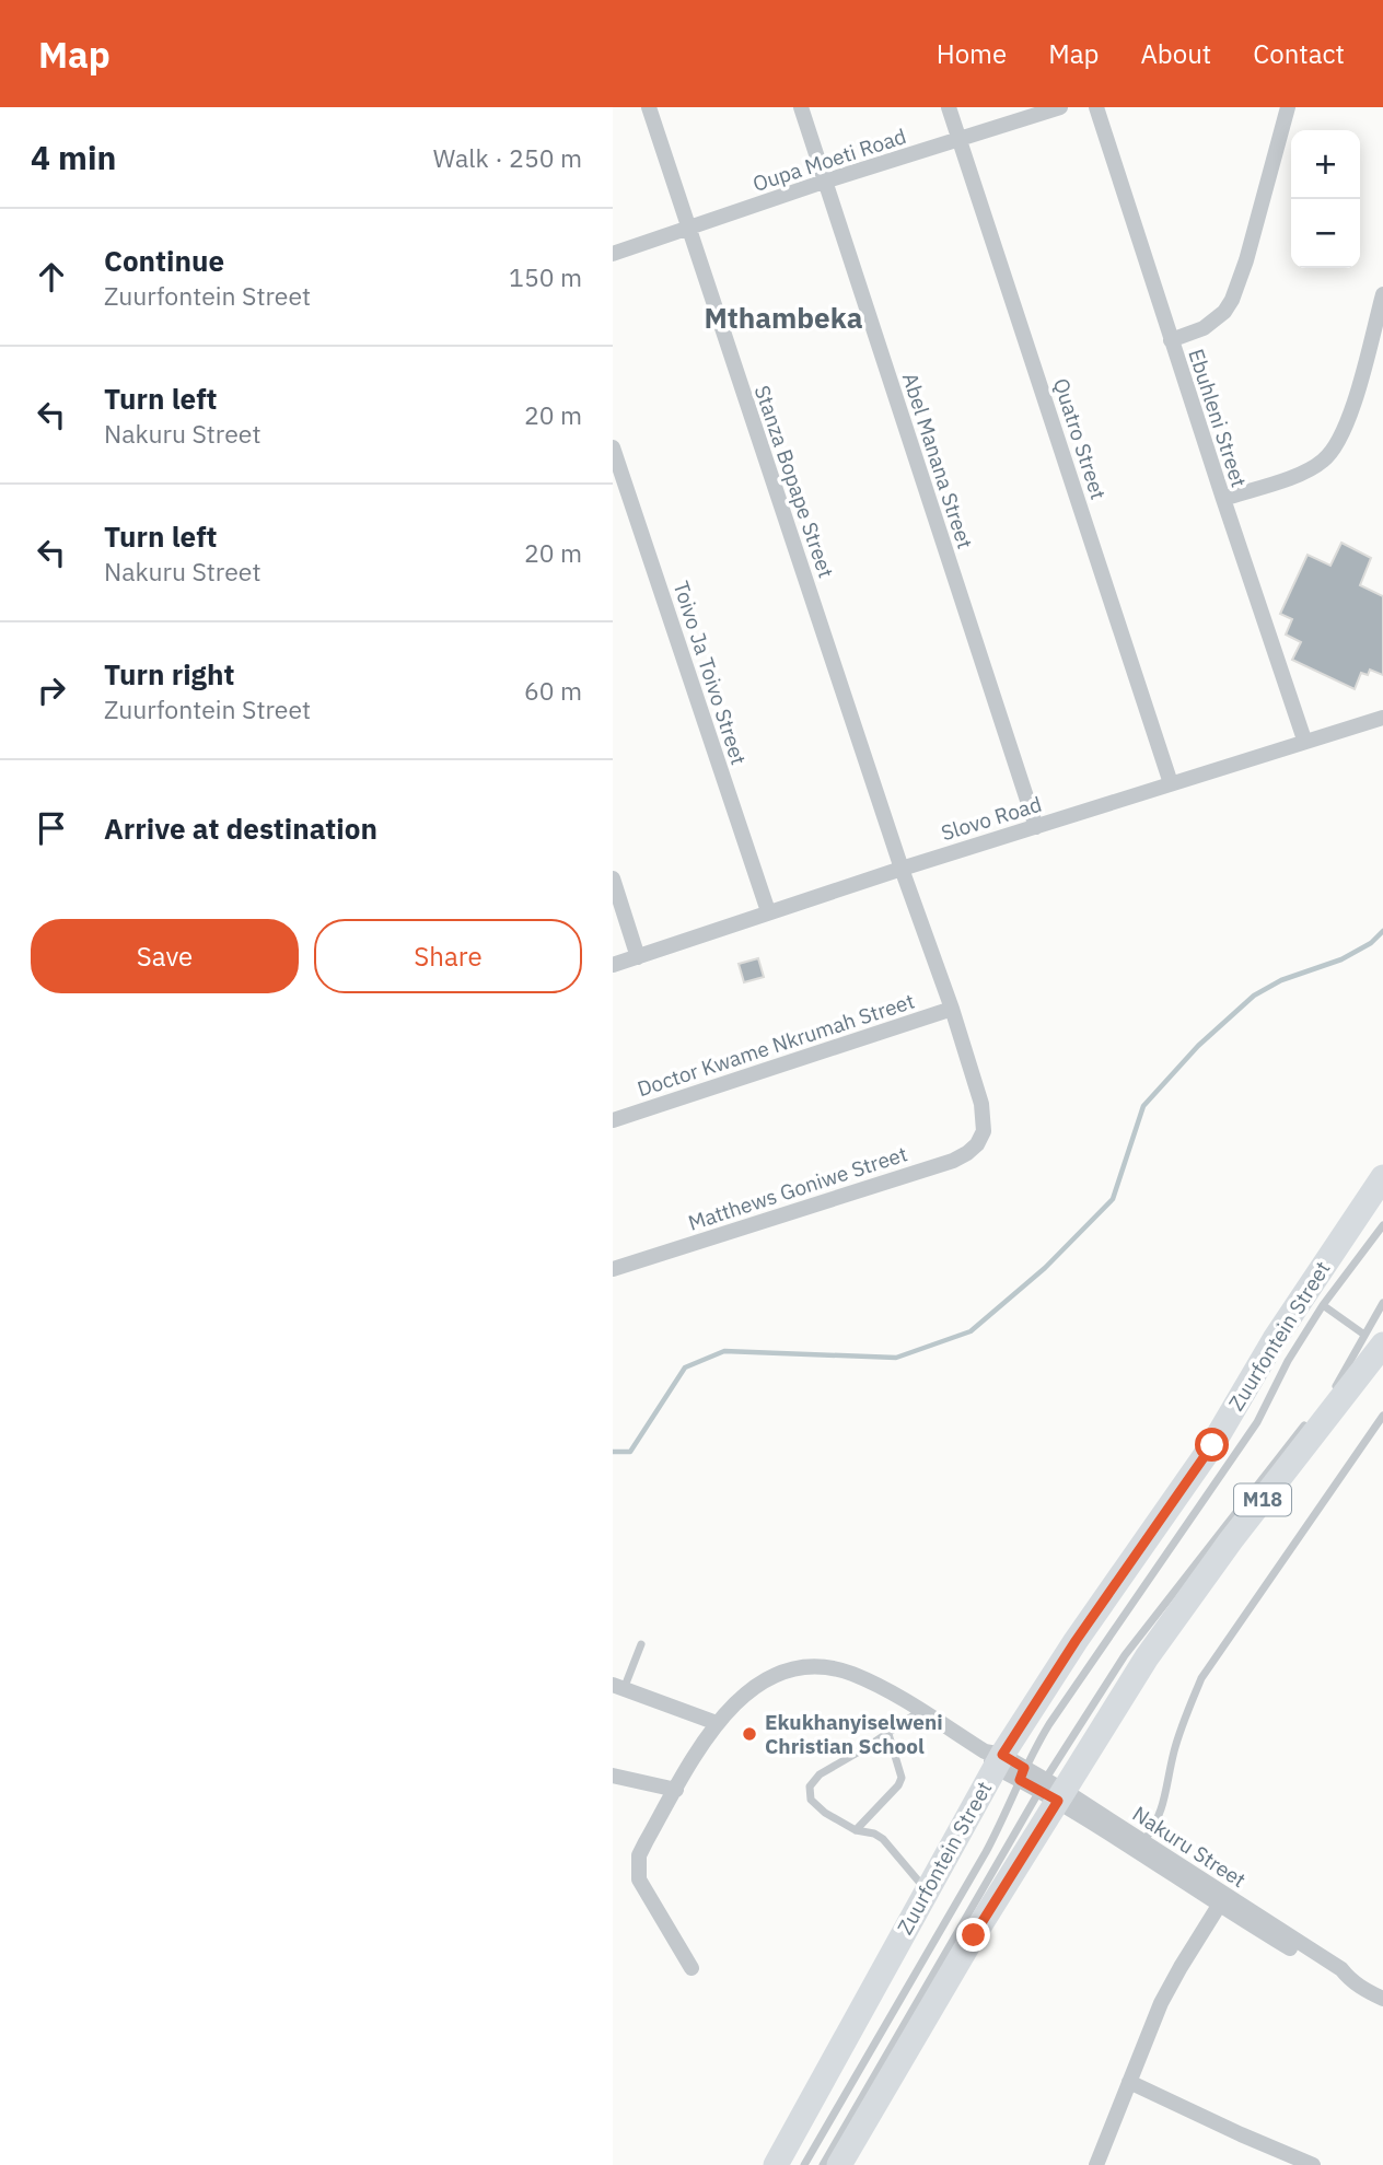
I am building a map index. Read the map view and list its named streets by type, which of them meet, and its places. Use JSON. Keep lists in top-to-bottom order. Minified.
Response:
{"streets":{"main road":["Zuurfontein Street","M18"],"street":["Oupa Moeti Road","Ebuhleni Street","Quatro Street","Abel Manana Street","Stanza Bopape Street","Toivo Ja Toivo Street","Slovo Road","Doctor Kwame Nkrumah Street","Matthews Goniwe Street","Nakuru Street"]},"crossings":[["Oupa Moeti Road","Quatro Street"],["Oupa Moeti Road","Abel Manana Street"],["Oupa Moeti Road","Stanza Bopape Street"],["Ebuhleni Street","Slovo Road"],["Quatro Street","Slovo Road"],["Abel Manana Street","Slovo Road"],["Stanza Bopape Street","Slovo Road"],["Stanza Bopape Street","Doctor Kwame Nkrumah Street"],["Stanza Bopape Street","Matthews Goniwe Street"],["Toivo Ja Toivo Street","Slovo Road"],["Zuurfontein Street","Nakuru Street"],["M18","Nakuru Street"]],"districts":["Mthambeka"],"places":["Ekukhanyiselweni Christian School"],"page":{"header":"Map","nav":["Home","Map","About","Contact"],"heading":["4 min","Walk · 250 m"],"map_buttons":["+","−"],"list":[["Continue","Zuurfontein Street","150 m"],["Turn left","Nakuru Street","20 m"],["Turn left","Nakuru Street","20 m"],["Turn right","Zuurfontein Street","60 m"],"Arrive at destination"],"buttons":["Save","Share"]}}
